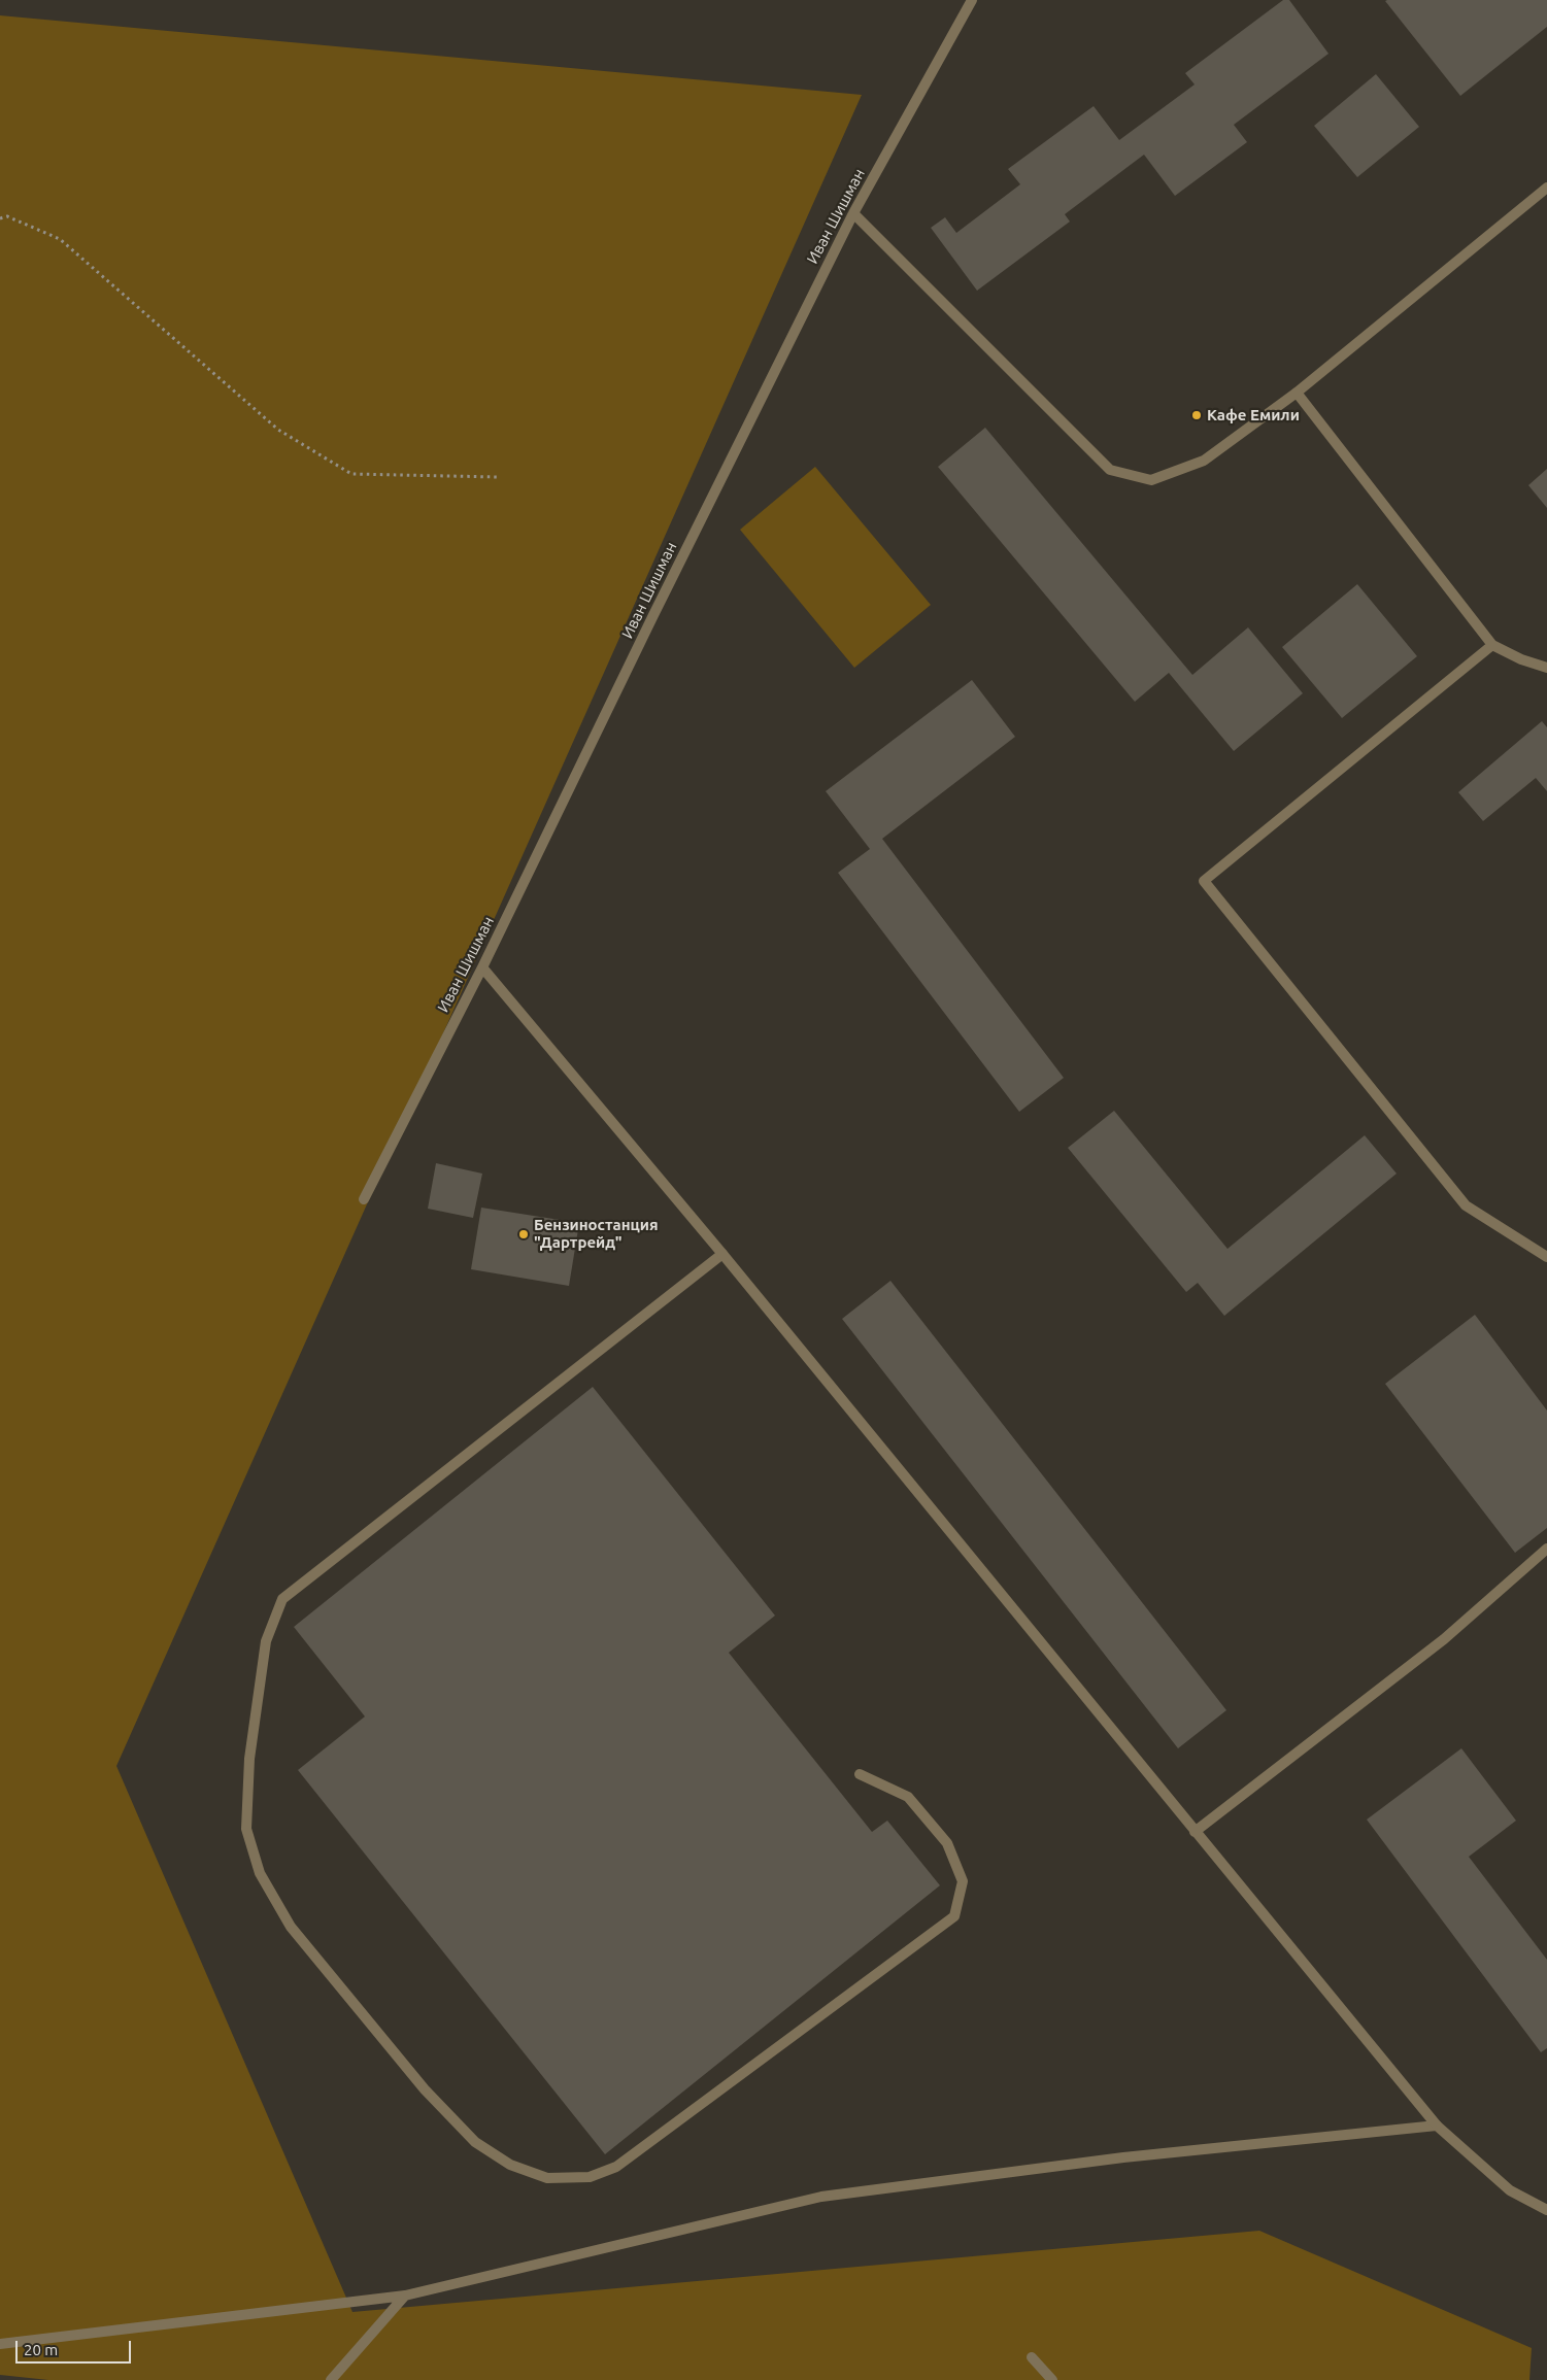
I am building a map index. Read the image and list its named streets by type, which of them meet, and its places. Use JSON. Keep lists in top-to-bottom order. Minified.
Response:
{"streets":{"street":["Иван Шишман"]},"places":["Кафе Емили","Бензиностанция \"Дартрейд\""],"scale_bar":"20 m"}
